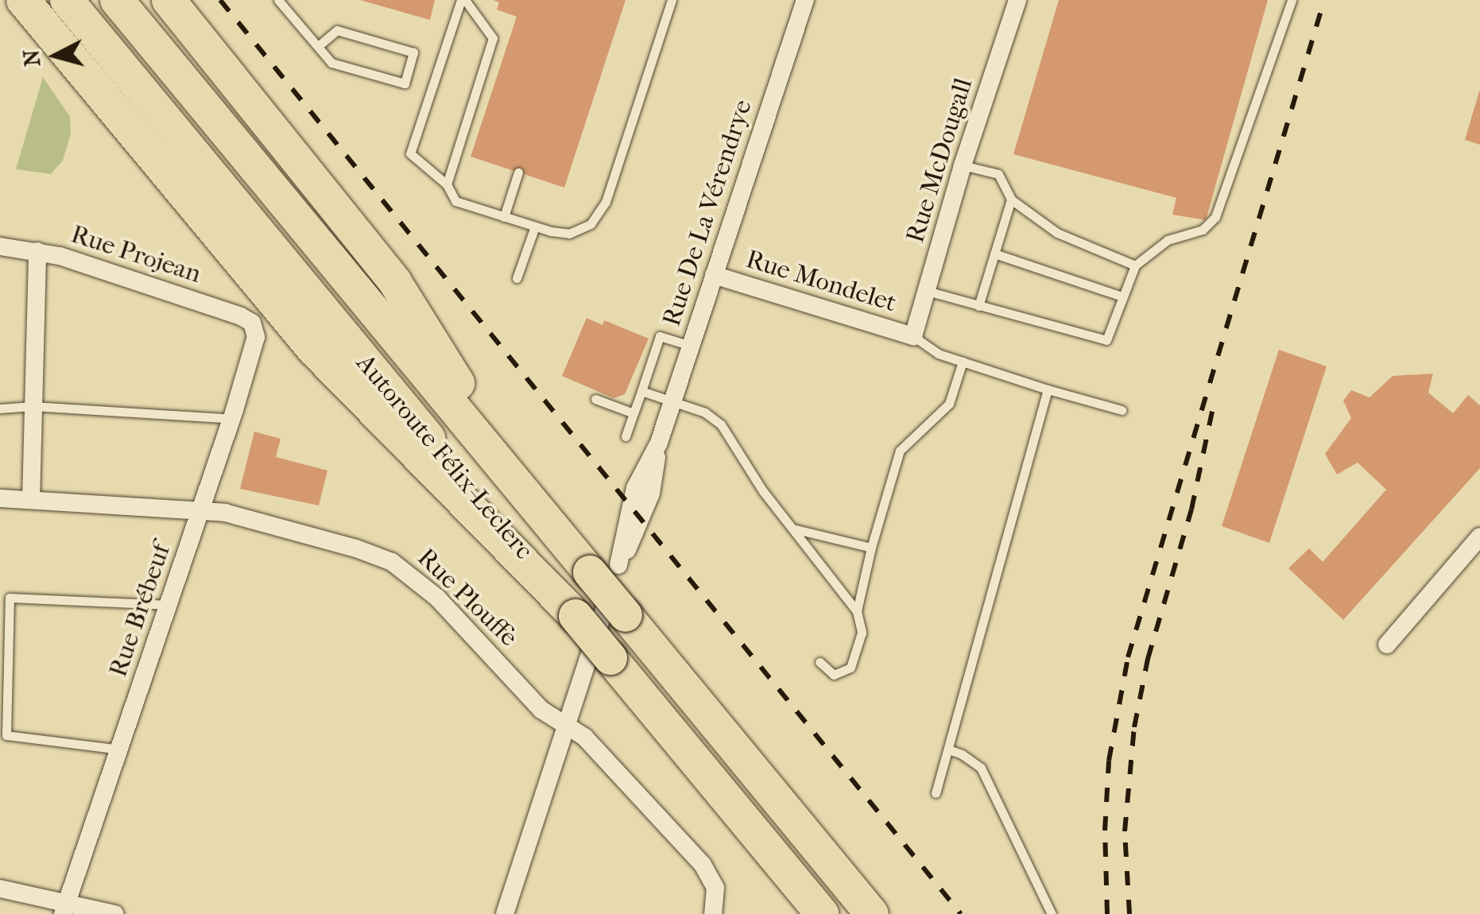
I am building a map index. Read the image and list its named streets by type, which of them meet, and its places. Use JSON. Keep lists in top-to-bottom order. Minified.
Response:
{"streets":{"highway":["Autoroute Félix-Leclerc"],"street":["Rue McDougall","Rue De La Vérendrye","Rue Projean","Rue Mondelet","Rue Plouffe","Rue Brébeuf"]},"crossings":[["Rue McDougall","Rue Mondelet"],["Rue De La Vérendrye","Rue Mondelet"],["Rue De La Vérendrye","Autoroute Félix-Leclerc"],["Rue De La Vérendrye","Rue Plouffe"],["Rue Projean","Rue Brébeuf"],["Rue Plouffe","Rue Brébeuf"]],"north":"left"}
